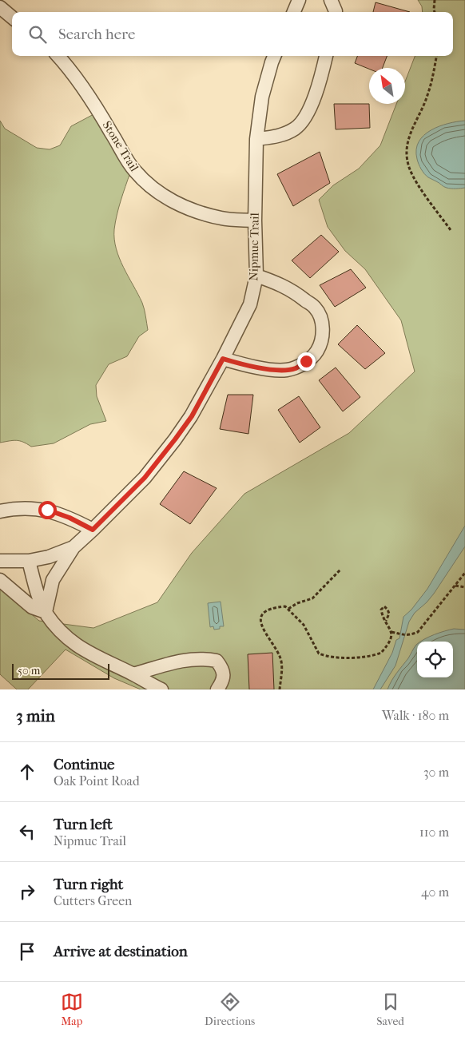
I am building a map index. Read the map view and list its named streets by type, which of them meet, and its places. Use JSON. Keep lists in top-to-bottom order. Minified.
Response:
{"streets":{"street":["Stone Trail","Nipmuc Trail"]},"crossings":[["Stone Trail","Nipmuc Trail"]],"scale_bar":"50 m","north":"top left","page":{"search":"Search here","scale":"50 m","heading":["3 min","Walk · 180 m"],"list":[["Continue","Oak Point Road","30 m"],["Turn left","Nipmuc Trail","110 m"],["Turn right","Cutters Green","40 m"],"Arrive at destination"],"nav":["Map","Directions","Saved"]}}
